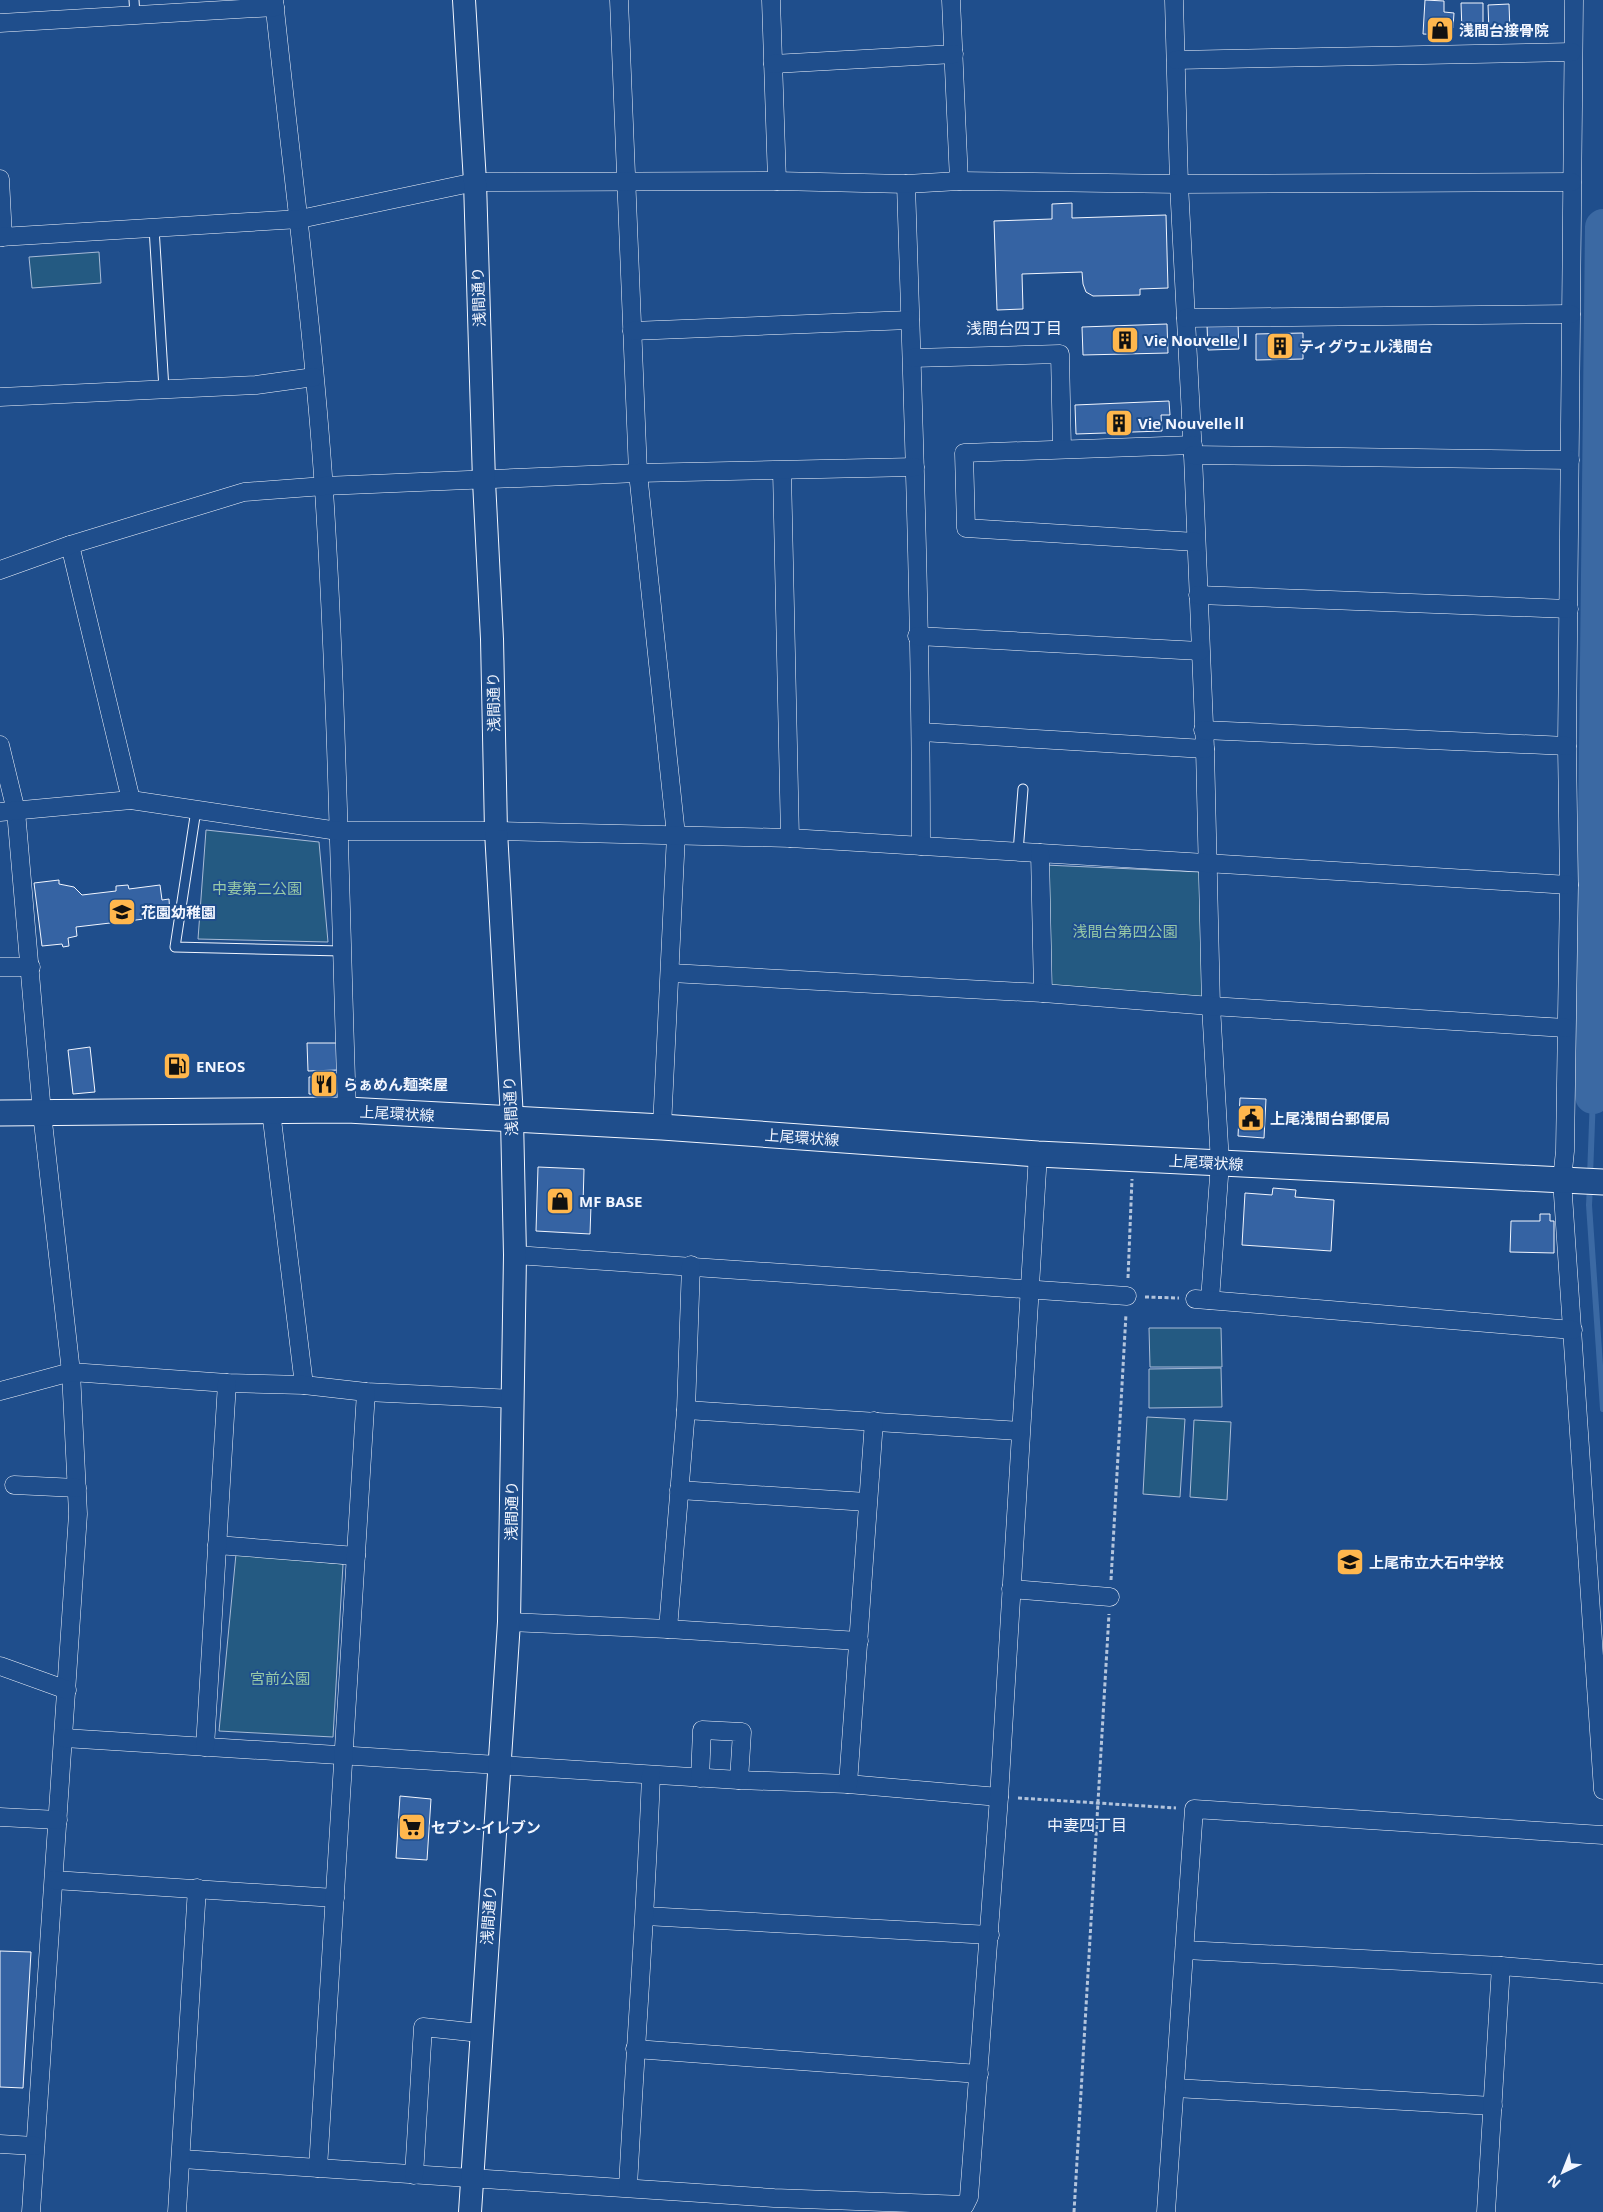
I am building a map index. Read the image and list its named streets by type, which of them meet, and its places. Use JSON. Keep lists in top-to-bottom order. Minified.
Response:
{"streets":{"main road":["上尾環状線"],"street":["浅間通り"]},"crossings":[["浅間通り","上尾環状線"]],"districts":["浅間台四丁目","中妻四丁目"],"parks":["中妻第二公園","浅間台第四公園","宮前公園"],"places":{"shop":["浅間台接骨院","MF BASE"],"building":["Vie NouvelleⅠ","ティグウェル浅間台","Vie NouvelleⅡ"],"school or university":["花園幼稚園","上尾市立大石中学校"],"fuel station":["ENEOS"],"restaurant":["らぁめん麺楽屋"],"public building":["上尾浅間台郵便局"],"supermarket":["セブン-イレブン"]},"north":"bottom left"}
